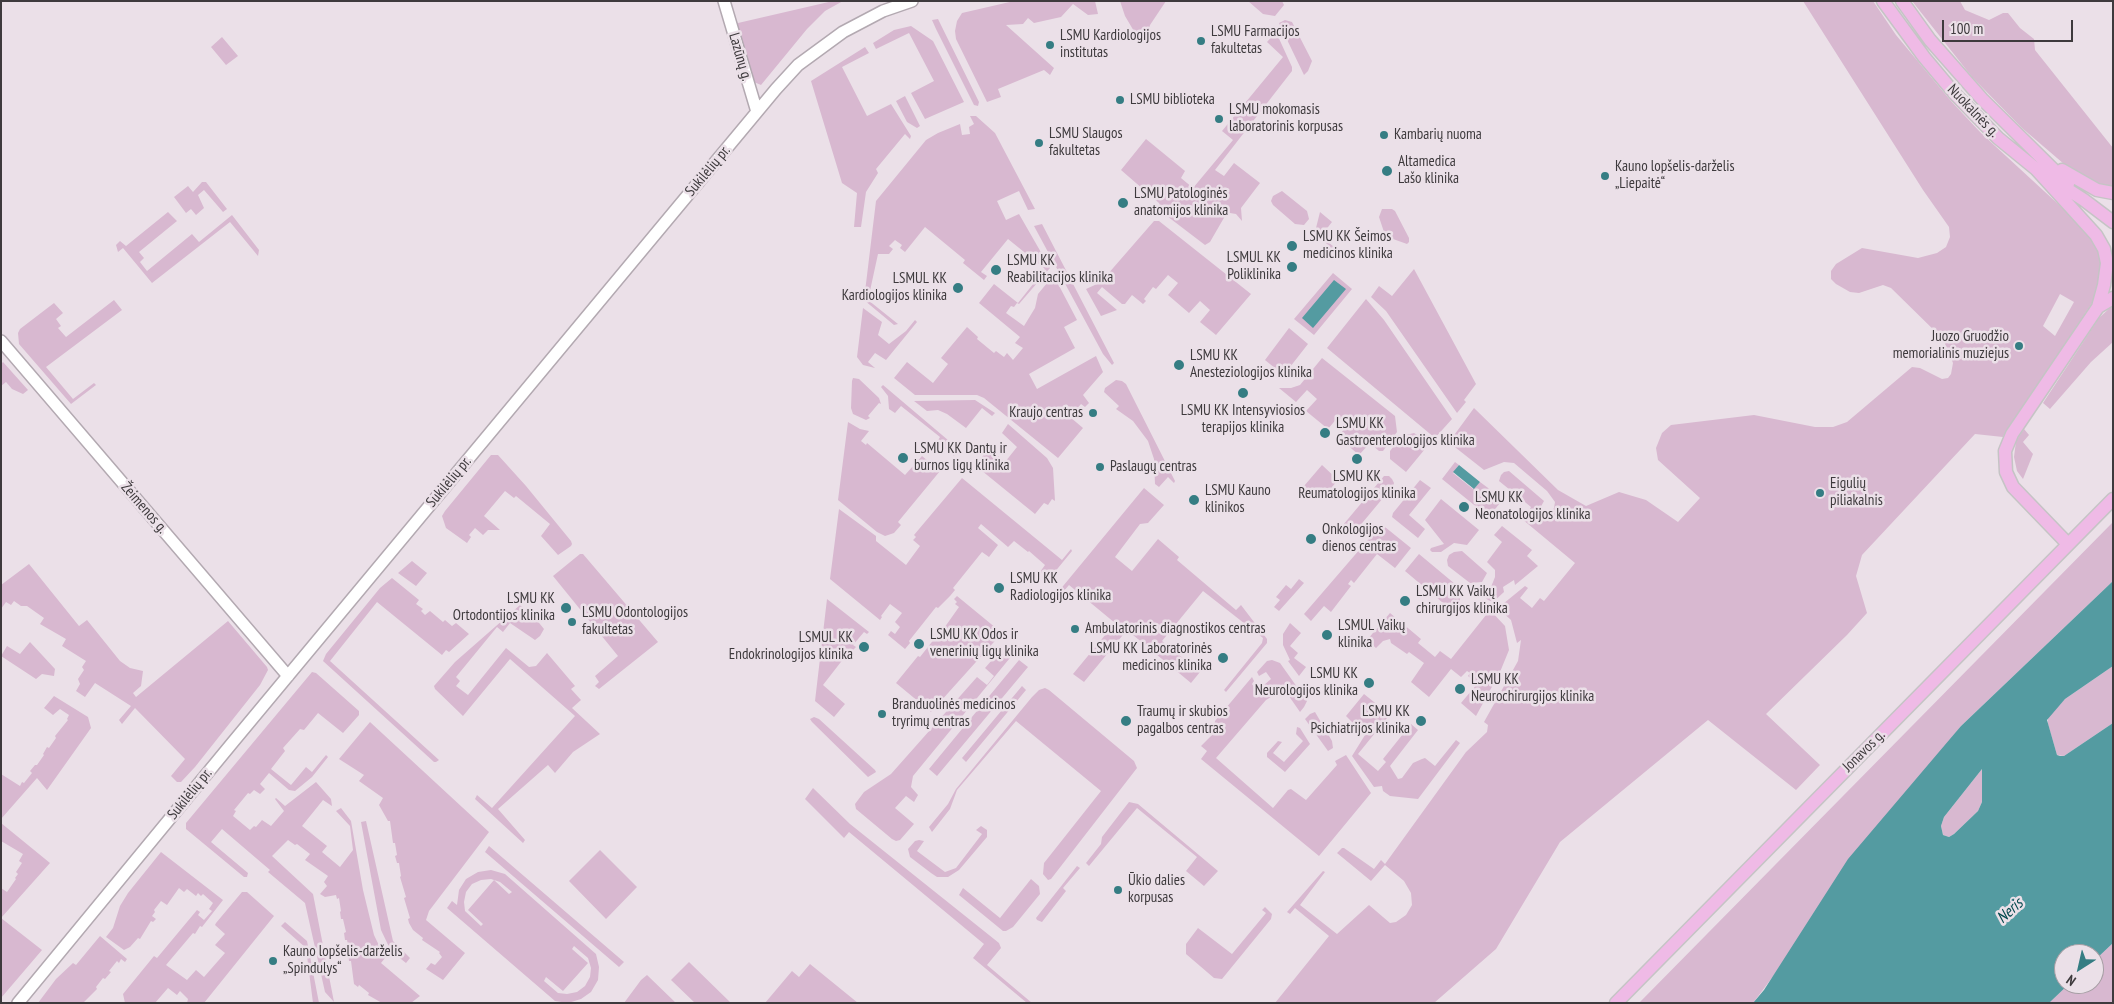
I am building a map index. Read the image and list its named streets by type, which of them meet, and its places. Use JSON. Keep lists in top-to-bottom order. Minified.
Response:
{"streets":{"main road":["Lazūnų g.","Nuokalnės g.","Sukilėlių pr.","Žeimenos g.","Jonavos g."]},"crossings":[["Lazūnų g.","Sukilėlių pr."],["Sukilėlių pr.","Žeimenos g."]],"water":["Neris"],"places":["LSMU Farmacijos fakultetas","LSMU Kardiologijos institutas","LSMU biblioteka","LSMU mokomasis laboratorinis korpusas","Kambarių nuoma","LSMU Slaugos fakultetas","Altamedica Lašo klinika","Kauno lopšelis-darželis „Liepaitė“","LSMU Patologinės anatomijos klinika","LSMU KK Šeimos medicinos klinika","LSMUL KK Poliklinika","LSMU KK Reabilitacijos klinika","LSMUL KK Kardiologijos klinika","Juozo Gruodžio memorialinis muziejus","LSMU KK Anesteziologijos klinika","LSMU KK Intensyviosios terapijos klinika","Kraujo centras","LSMU KK Gastroenterologijos klinika","LSMU KK Dantų ir burnos ligų klinika","LSMU KK Reumatologijos klinika","Paslaugų centras","Eigulių piliakalnis","LSMU Kauno klinikos","LSMU KK Neonatologijos klinika","Onkologijos dienos centras","LSMU KK Radiologijos klinika","LSMU KK Vaikų chirurgijos klinika","LSMU KK Ortodontijos klinika","LSMU Odontologijos fakultetas","Ambulatorinis diagnostikos centras","LSMUL Vaikų klinika","LSMU KK Odos ir venerinių ligų klinika","LSMUL KK Endokrinologijos klinika","LSMU KK Laboratorinės medicinos klinika","LSMU KK Neurologijos klinika","LSMU KK Neurochirurgijos klinika","Branduolinės medicinos tryrimų centras","Traumų ir skubios pagalbos centras","LSMU KK Psichiatrijos klinika","Ūkio dalies korpusas","Kauno lopšelis-darželis „Spindulys“"],"scale_bar":"100 m","north":"bottom left"}
